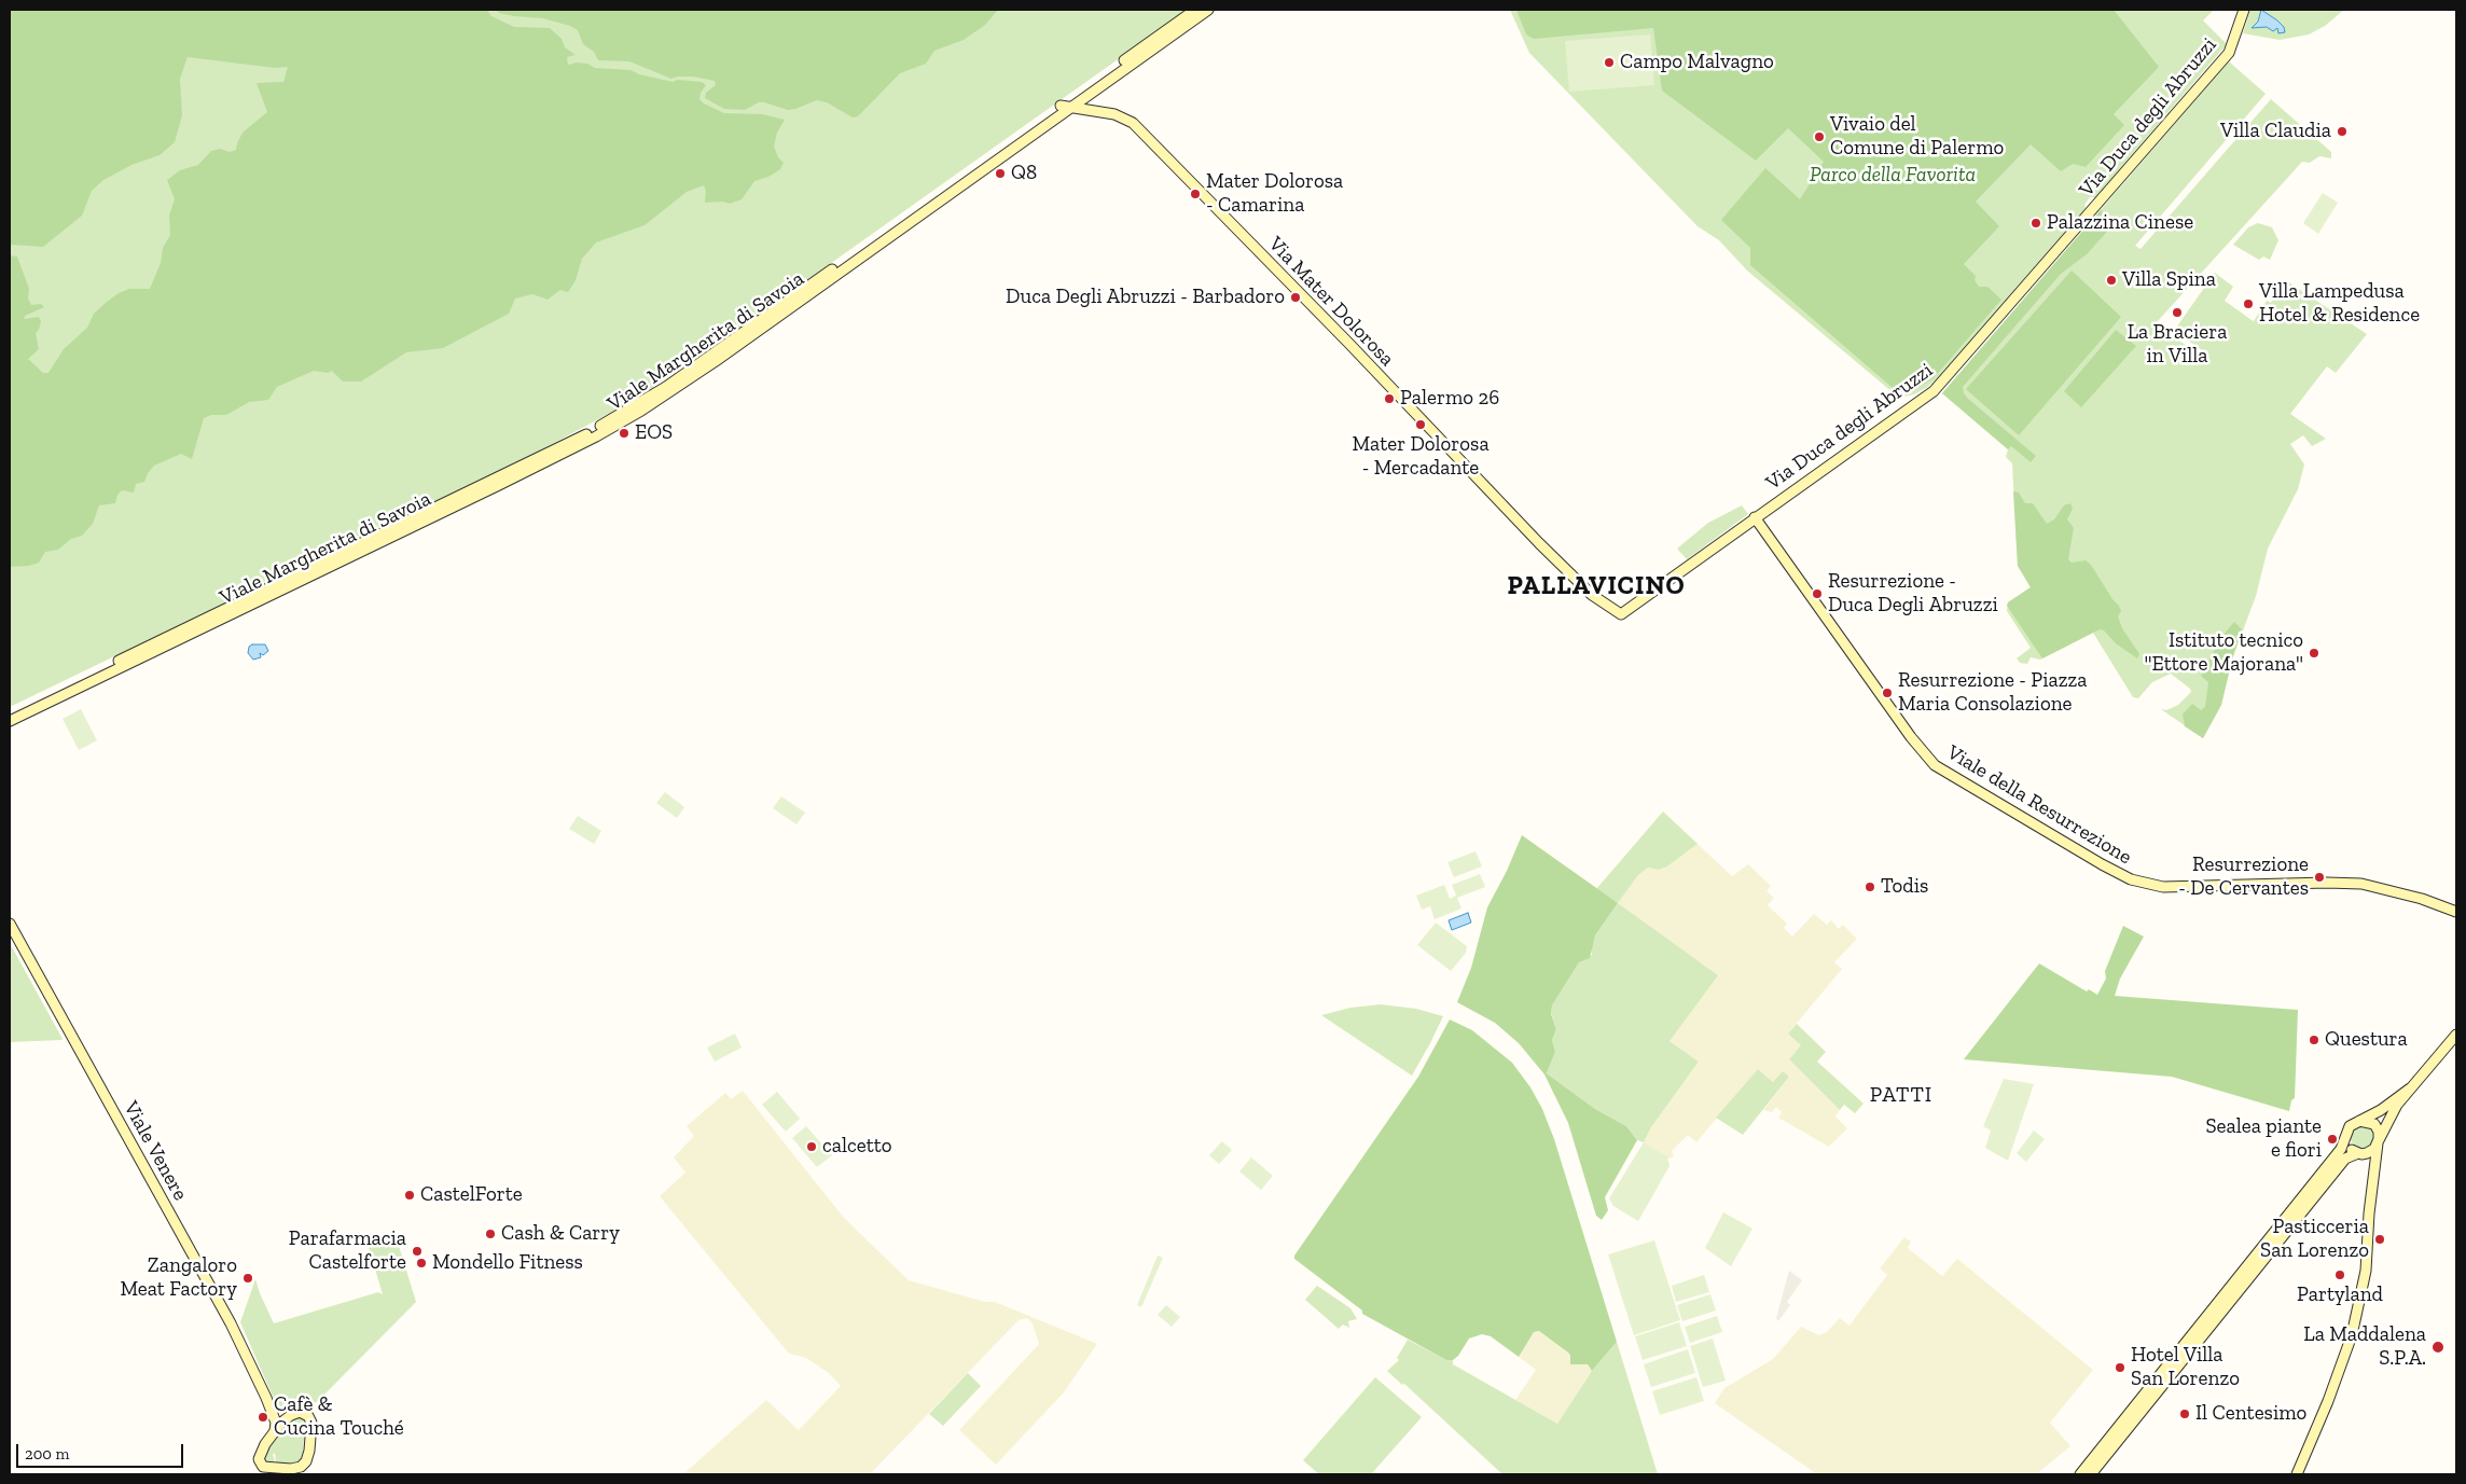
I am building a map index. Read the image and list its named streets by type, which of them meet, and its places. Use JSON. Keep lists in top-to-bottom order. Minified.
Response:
{"streets":{"street":["Via Duca degli Abruzzi","Via Mater Dolorosa","Viale Margherita di Savoia","Viale della Resurrezione","Viale Venere"]},"crossings":[["Via Duca degli Abruzzi","Via Mater Dolorosa"],["Via Duca degli Abruzzi","Viale della Resurrezione"],["Via Mater Dolorosa","Viale Margherita di Savoia"]],"districts":["PALLAVICINO","PATTI"],"parks":["Parco della Favorita"],"places":["Campo Malvagno","Villa Claudia","Vivaio del Comune di Palermo","Q8","Mater Dolorosa - Camarina","Palazzina Cinese","Villa Spina","Duca Degli Abruzzi - Barbadoro","Villa Lampedusa Hotel & Residence","La Braciera in Villa","Palermo 26","Mater Dolorosa - Mercadante","EOS","Resurrezione - Duca Degli Abruzzi","Istituto tecnico \"Ettore Majorana\"","Resurrezione - Piazza Maria Consolazione","Resurrezione - De Cervantes","Todis","Questura","Sealea piante e fiori","calcetto","CastelForte","Cash & Carry","Pasticceria San Lorenzo","Parafarmacia Castelforte","Mondello Fitness","Partyland","Zangaloro Meat Factory","La Maddalena S.P.A.","Hotel Villa San Lorenzo","Il Centesimo","Cafè & Cucina Touché"],"scale_bar":"200 m"}
